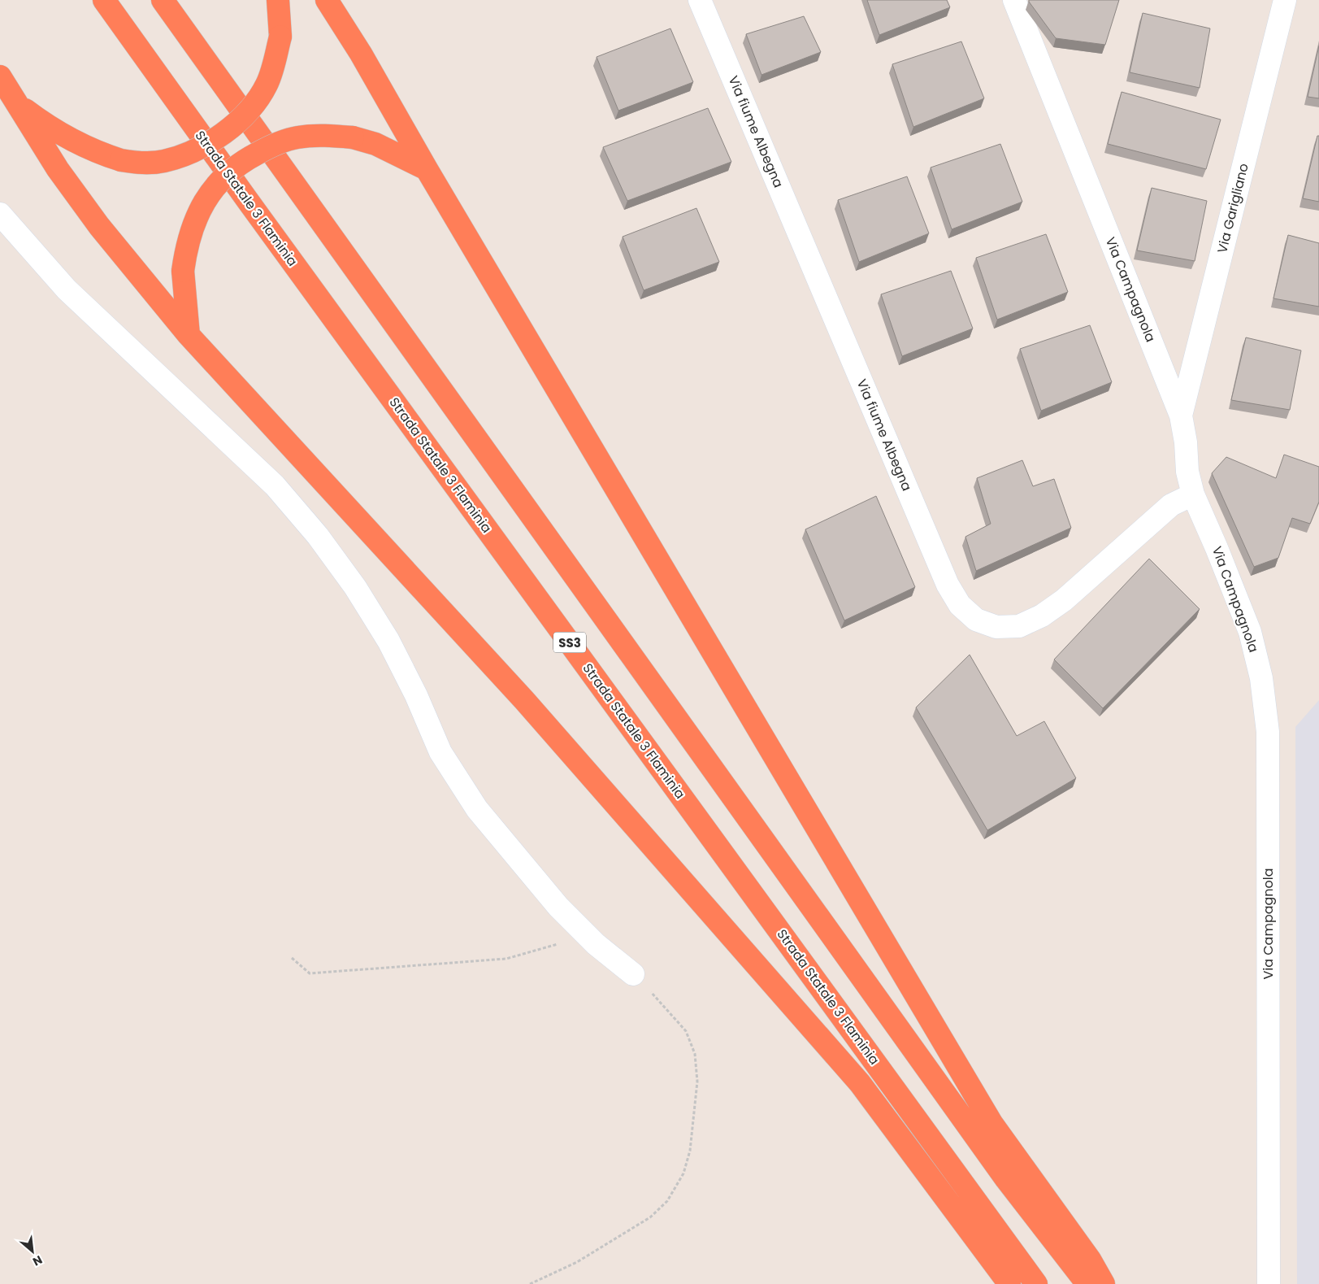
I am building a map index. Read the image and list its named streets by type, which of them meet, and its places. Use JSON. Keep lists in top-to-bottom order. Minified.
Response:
{"streets":{"highway":["Strada Statale 3 Flaminia","SS3"],"street":["Via fiume Albegna","Via Garigliano","Via Campagnola"]},"crossings":[["Via fiume Albegna","Via Campagnola"],["Via Garigliano","Via Campagnola"]],"north":"bottom right"}
